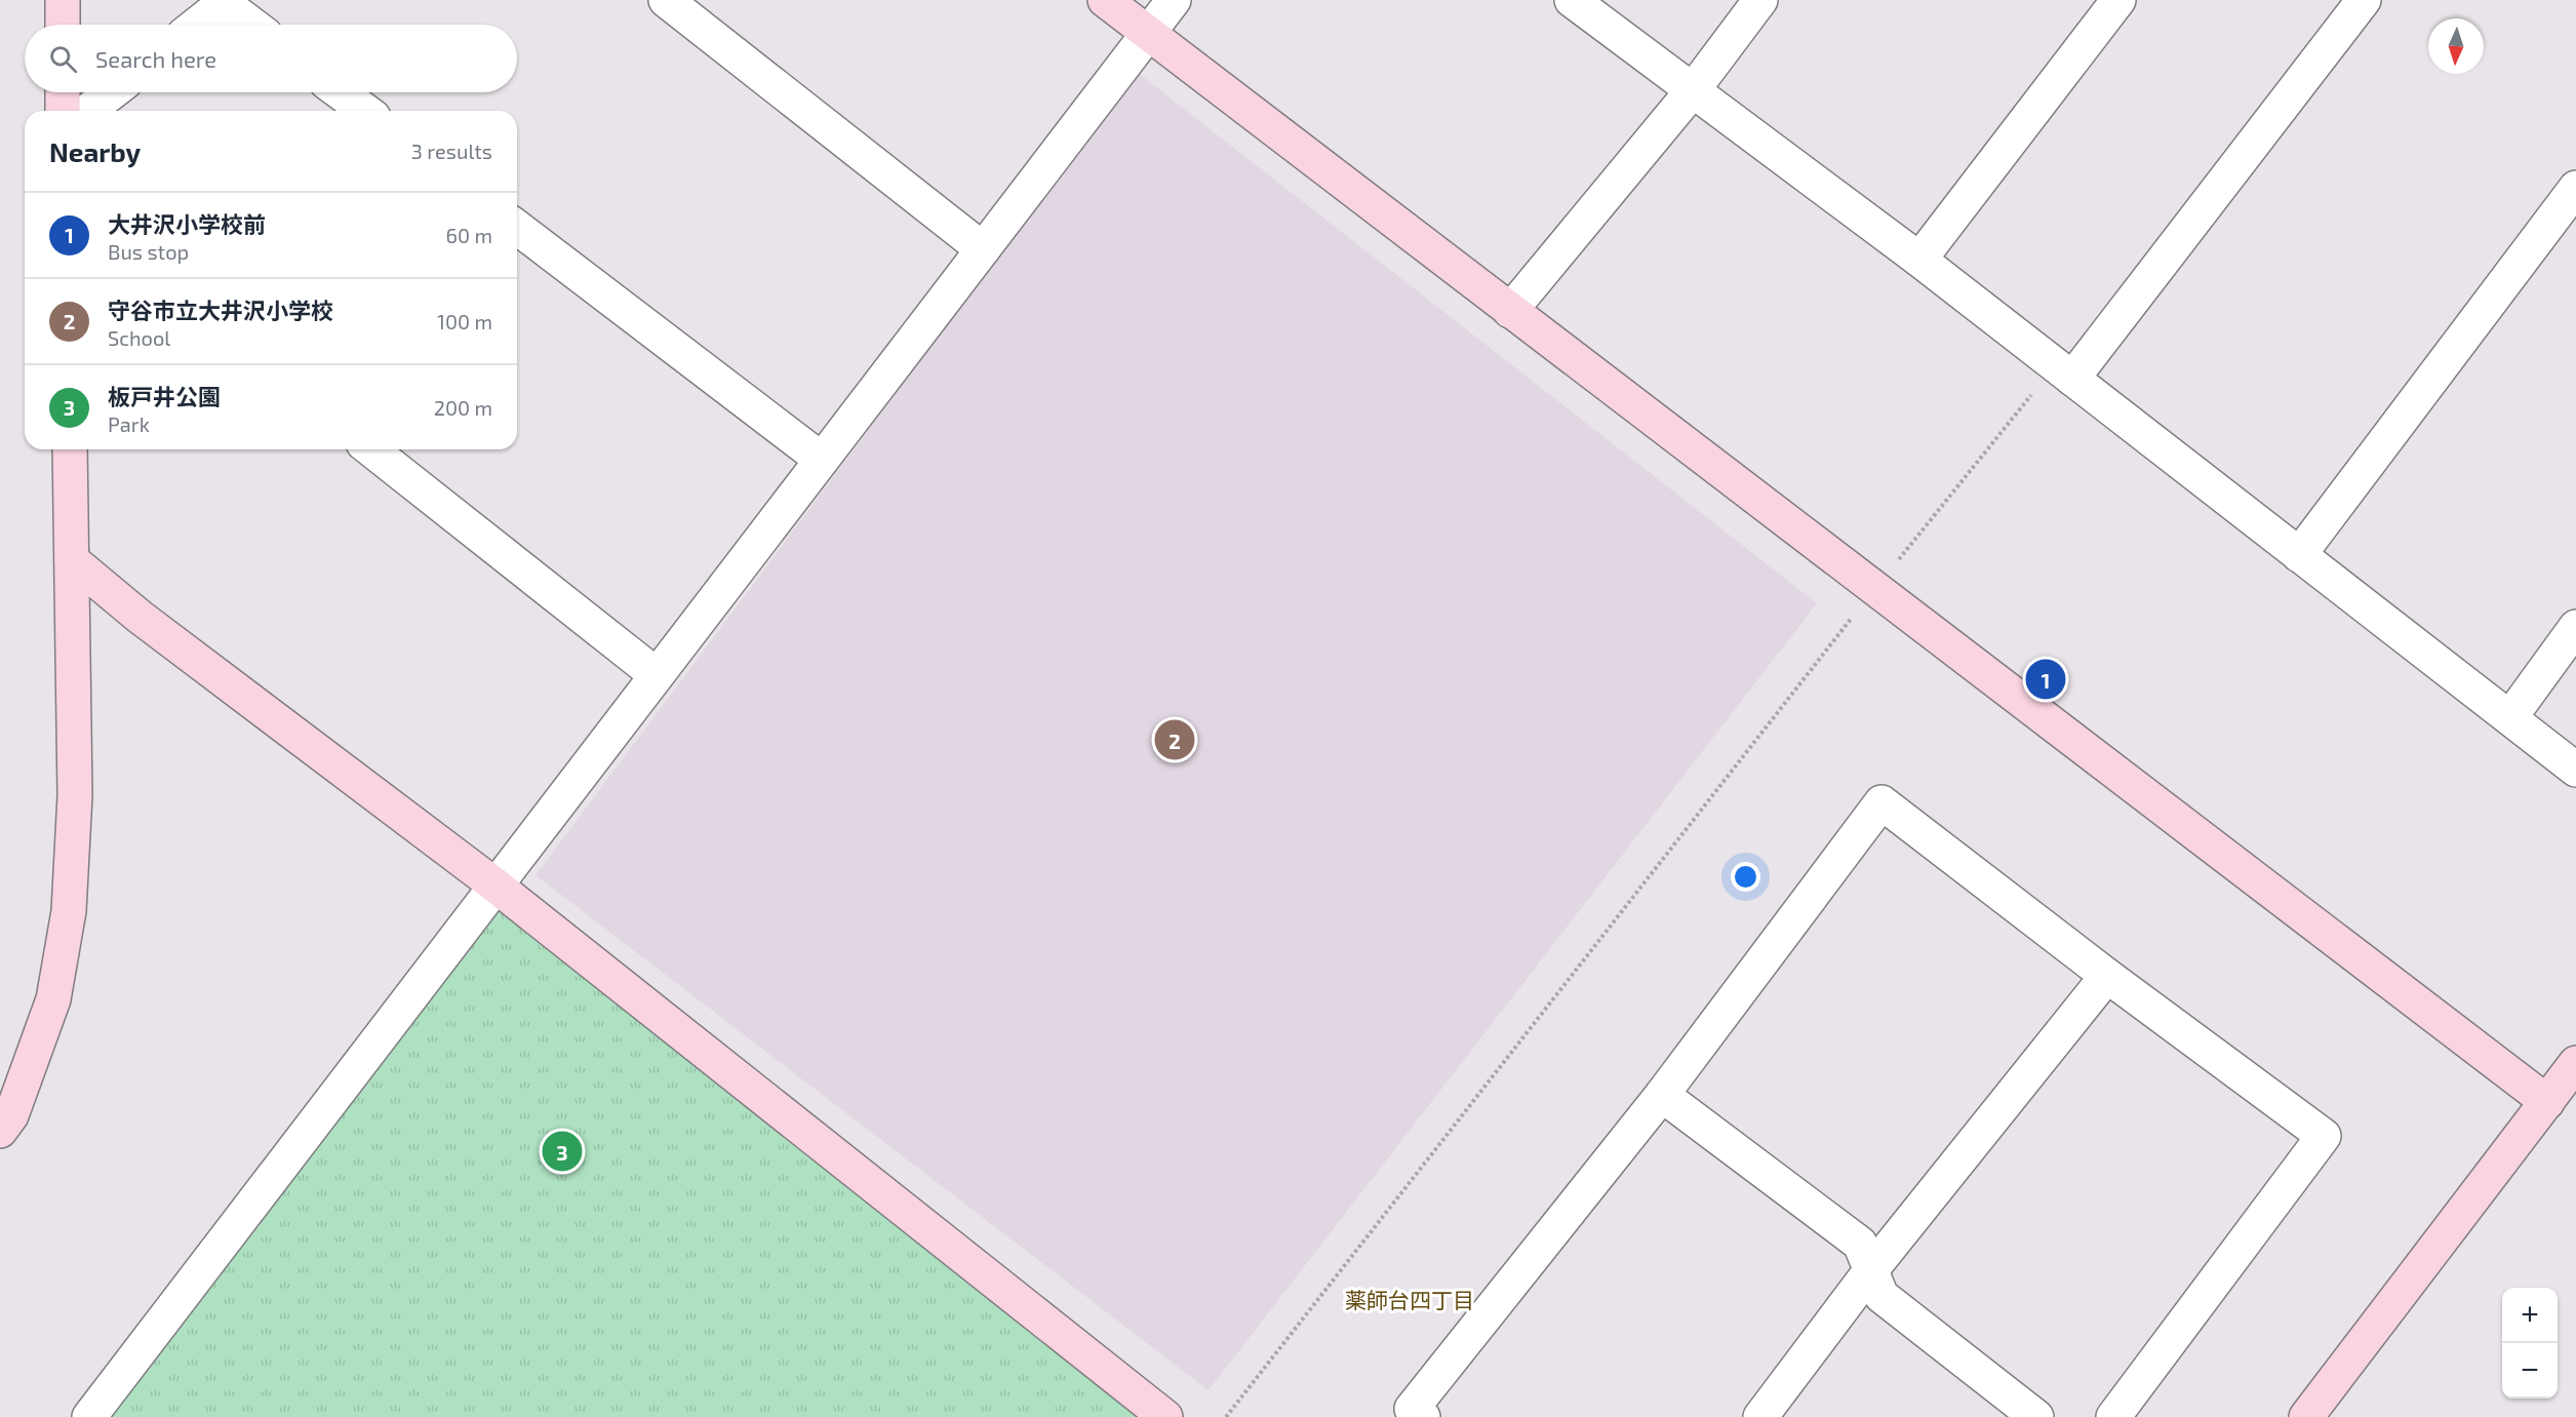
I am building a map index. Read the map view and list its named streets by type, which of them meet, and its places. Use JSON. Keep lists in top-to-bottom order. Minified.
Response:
{"districts":["薬師台四丁目"],"north":"bottom","page":{"search":"Search here","heading":["Nearby","3 results"],"list":[{"mark":"1","name":"大井沢小学校前","note":"Bus stop","value":"60 m"},{"mark":"2","name":"守谷市立大井沢小学校","note":"School","value":"100 m"},{"mark":"3","name":"板戸井公園","note":"Park","value":"200 m"}],"pins":["1","2","3"],"map_buttons":["+","−"]}}
